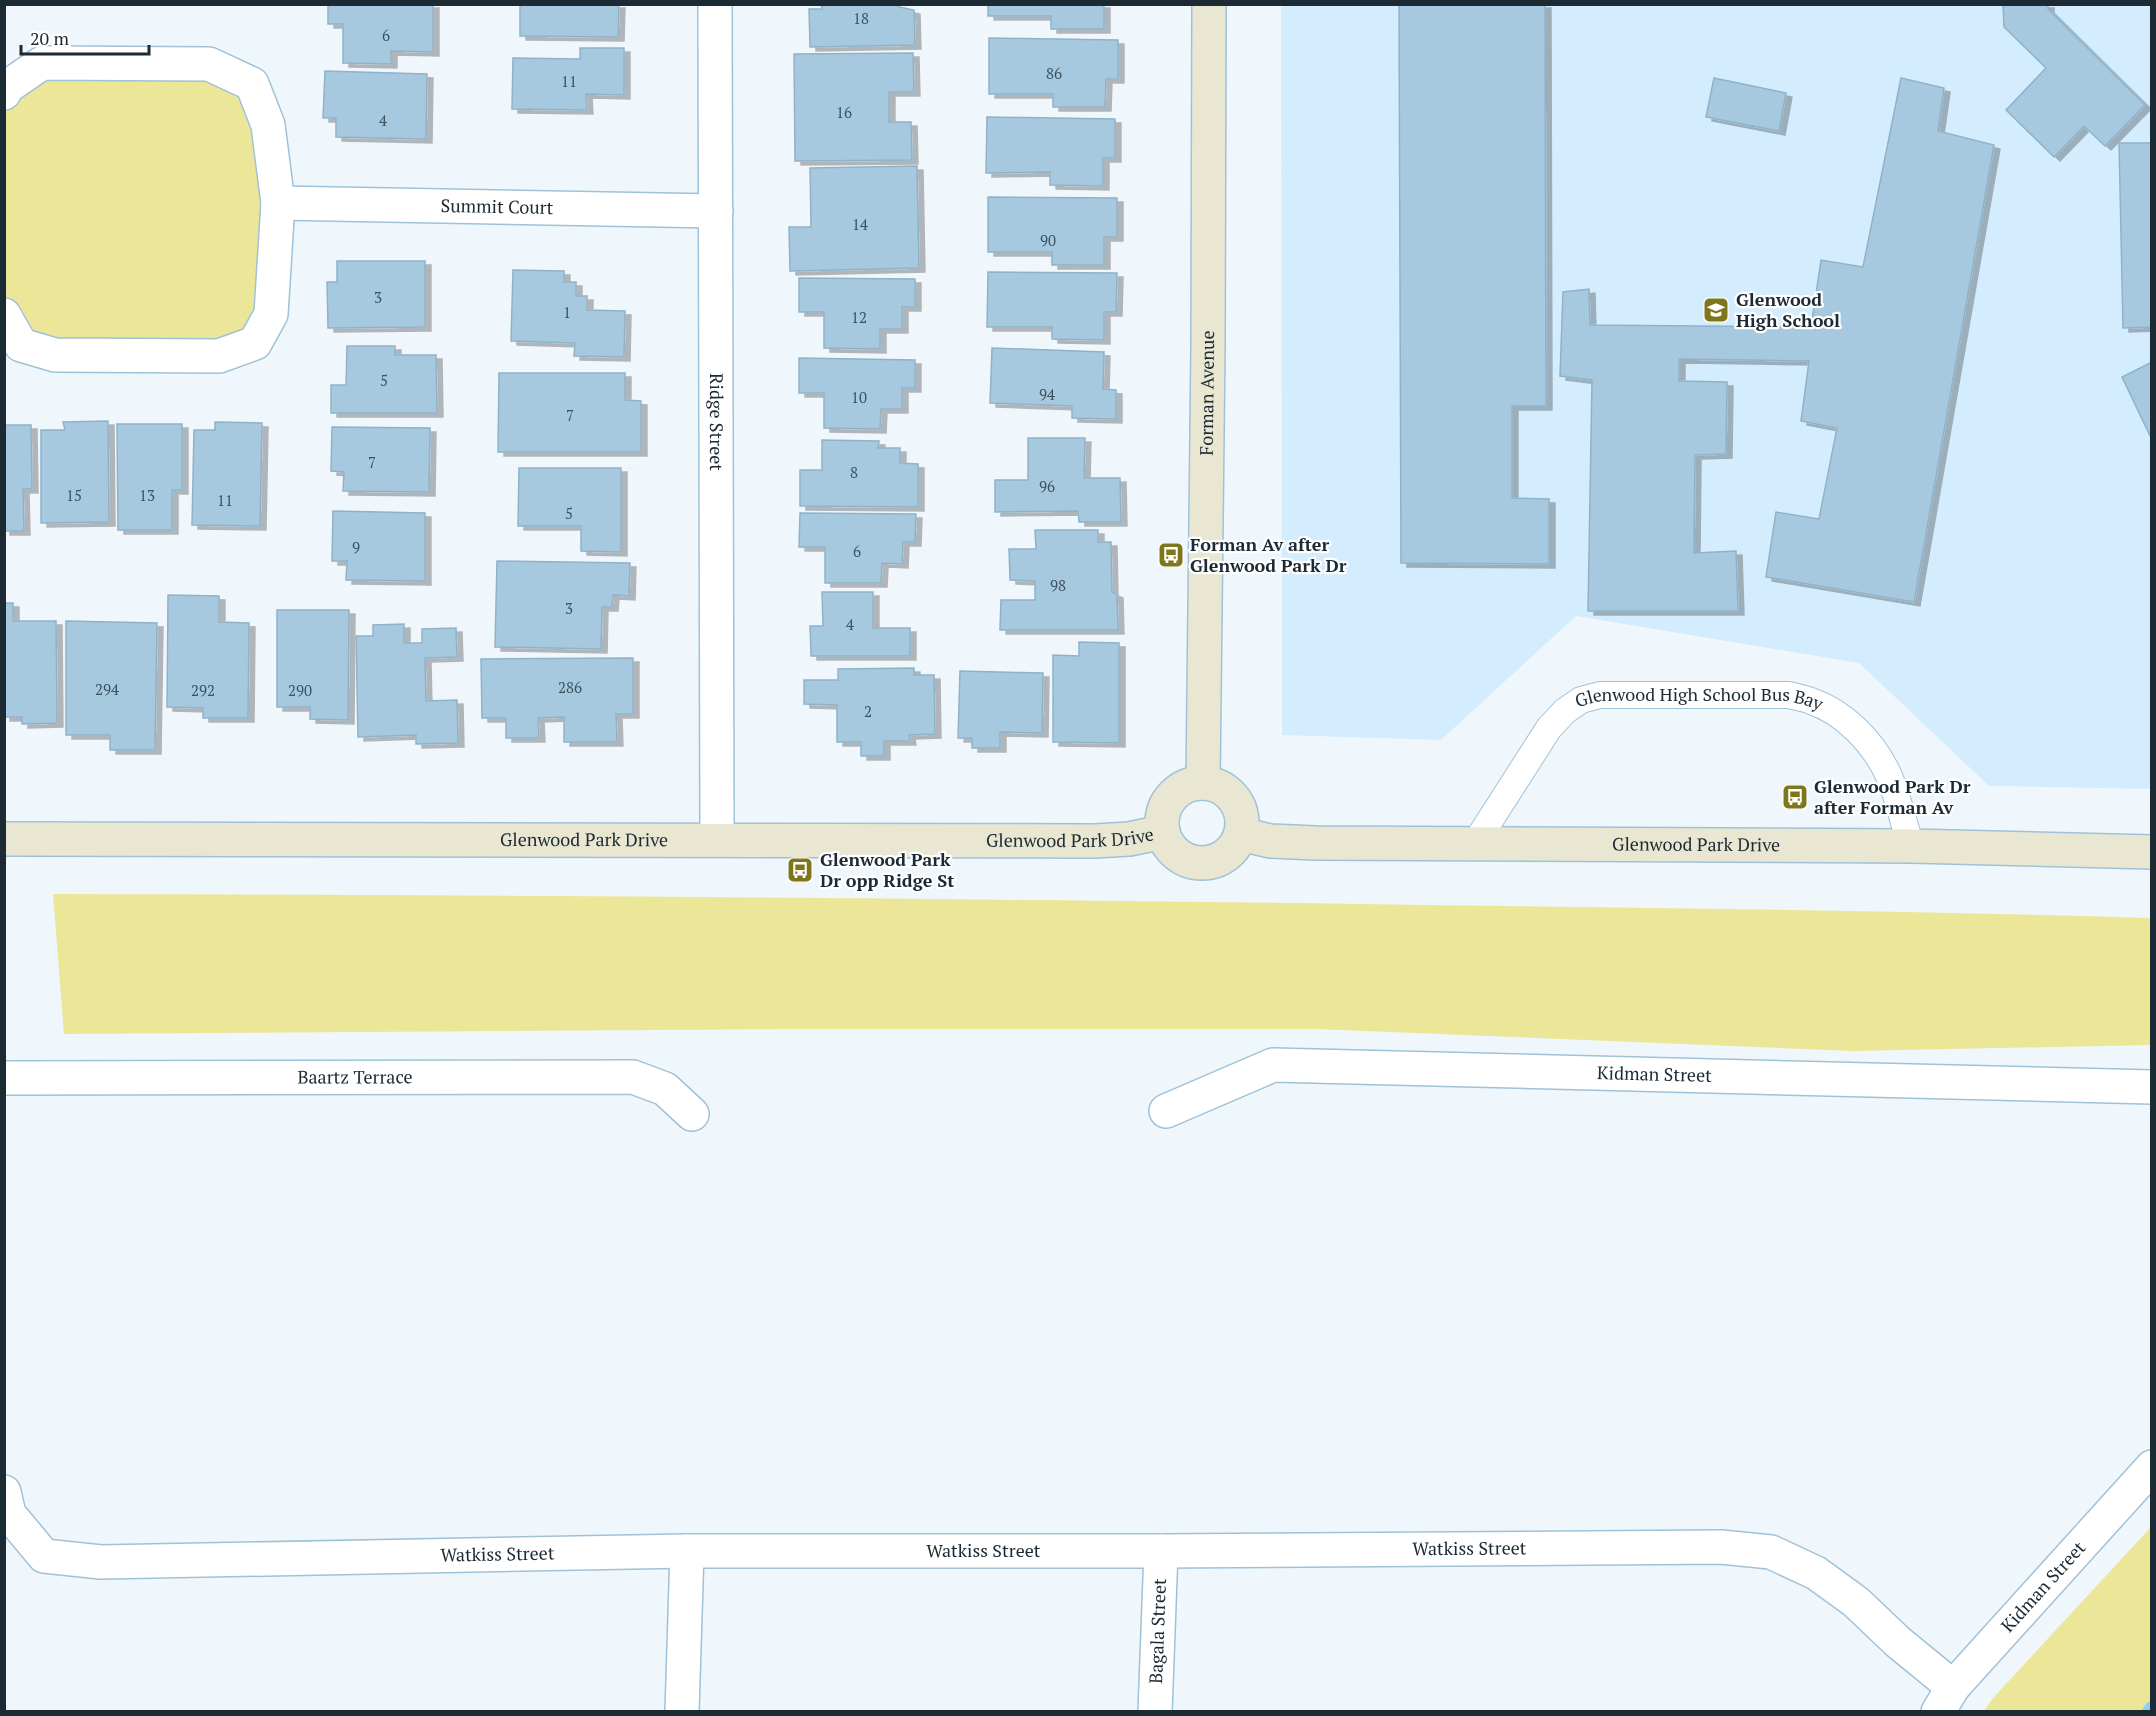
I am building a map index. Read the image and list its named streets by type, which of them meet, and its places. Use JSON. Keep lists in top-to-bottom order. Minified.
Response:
{"streets":{"street":["Summit Court","Forman Avenue","Ridge Street","Glenwood Park Drive","Kidman Street","Baartz Terrace","Watkiss Street","Bagala Street"],"lane":["Glenwood High School Bus Bay"]},"crossings":[["Summit Court","Ridge Street"],["Forman Avenue","Glenwood Park Drive"],["Ridge Street","Glenwood Park Drive"],["Glenwood High School Bus Bay","Glenwood Park Drive"],["Kidman Street","Watkiss Street"],["Watkiss Street","Bagala Street"]],"places":{"school or university":["Glenwood High School"],"bus stop":["Forman Av after Glenwood Park Dr","Glenwood Park Dr after Forman Av","Glenwood Park Dr opp Ridge St"]},"house_numbers":["18","6","86","11","16","4","14","90","3","1","12","5","94","10","7","7","8","96","15","13","11","5","9","6","98","3","4","286","294","292","290","2"],"scale_bar":"20 m"}
